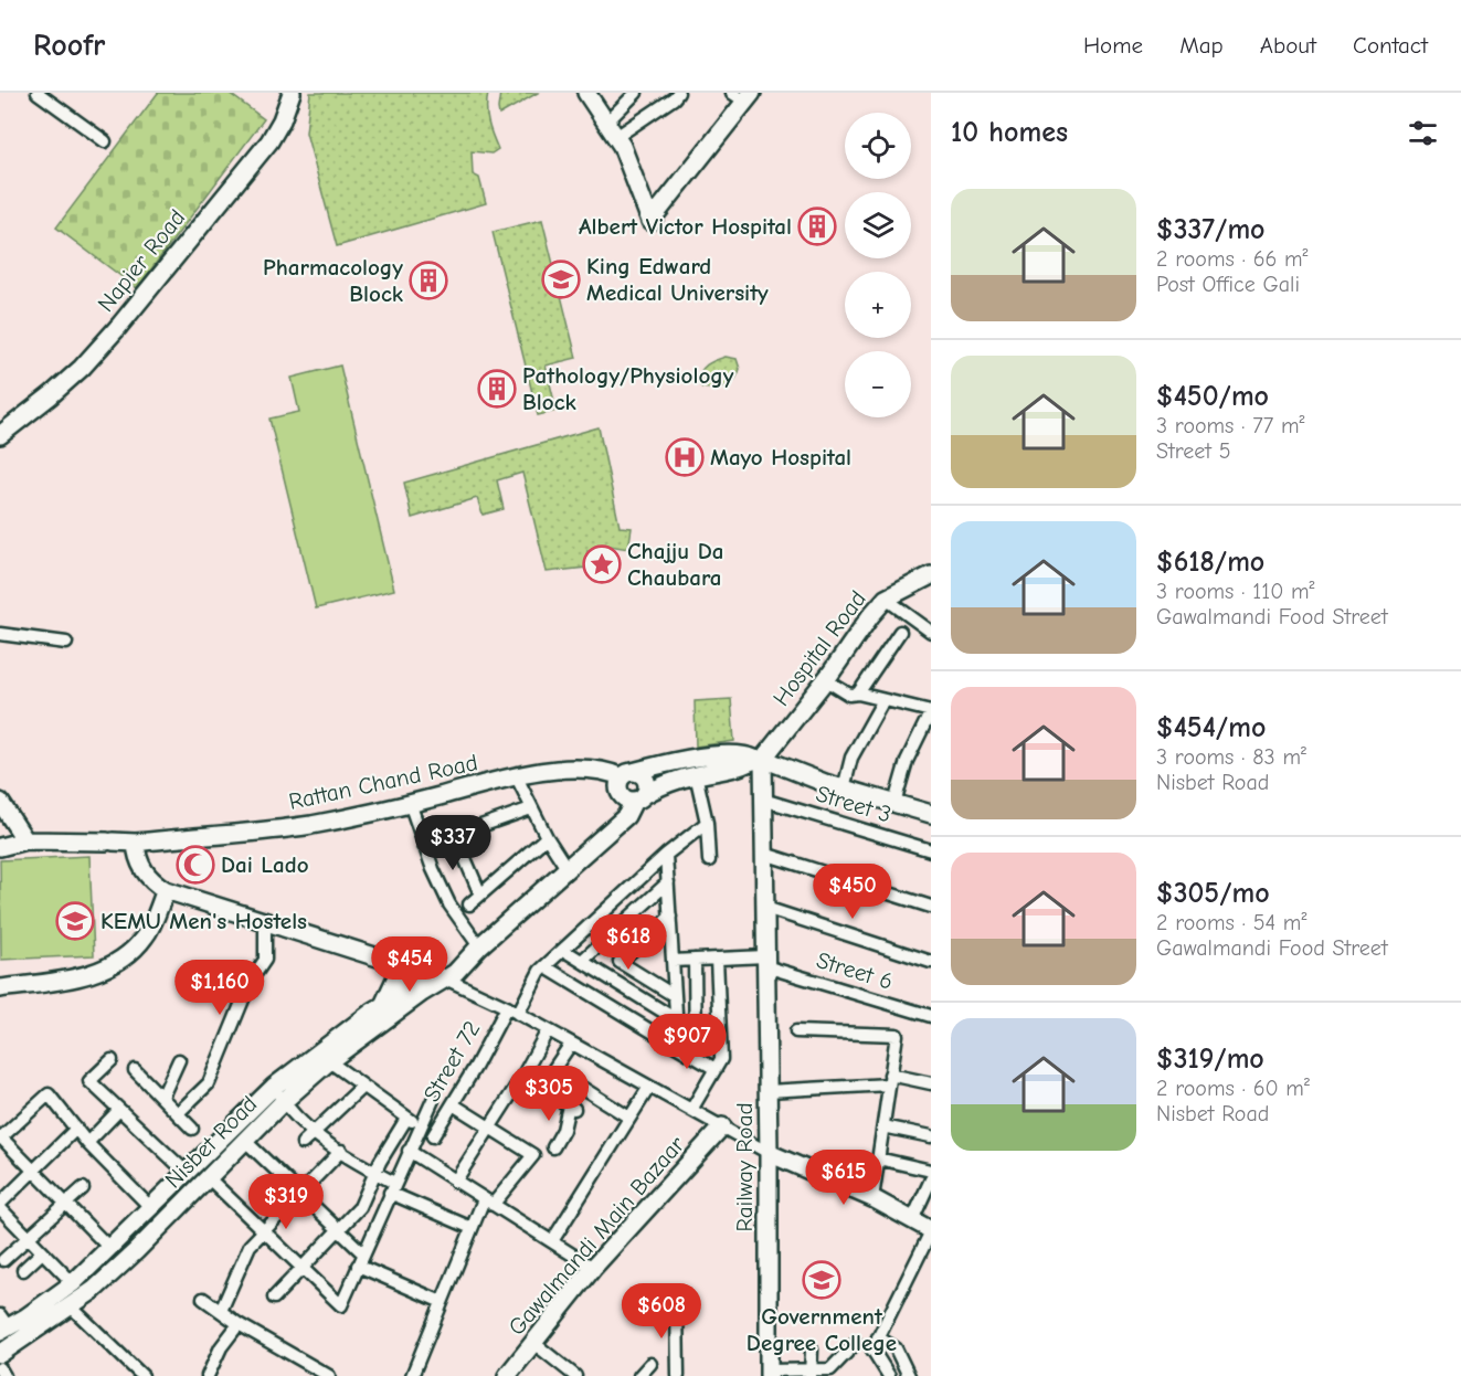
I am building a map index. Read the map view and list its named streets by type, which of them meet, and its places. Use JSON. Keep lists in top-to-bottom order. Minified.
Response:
{"streets":{"main road":["Napier Road","Hospital Road","Rattan Chand Road","Nisbet Road","Railway Road","Gawalmandi Main Bazaar"],"street":["Street 3","Street 6","Street 72"]},"crossings":[["Hospital Road","Railway Road"],["Rattan Chand Road","Nisbet Road"],["Street 3","Railway Road"],["Street 6","Railway Road"]],"places":{"building":["Albert Victor Hospital","Pharmacology Block","Pathology/Physiology Block"],"school or university":["King Edward Medical University","KEMU Men's Hostels","Government Degree College"],"hospital":["Mayo Hospital"],"place":["Chajju Da Chaubara"],"mosque":["Dai Lado"]},"page":{"header":"Roofr","nav":["Home","Map","About","Contact"],"heading":"10 homes","map_buttons":["+","−"],"list":[{"name":"$337/mo","note":"2 rooms · 66 m² · Post Office Gali"},{"name":"$450/mo","note":"3 rooms · 77 m² · Street 5"},{"name":"$618/mo","note":"3 rooms · 110 m² · Gawalmandi Food Street"},{"name":"$454/mo","note":"3 rooms · 83 m² · Nisbet Road"},{"name":"$305/mo","note":"2 rooms · 54 m² · Gawalmandi Food Street"},{"name":"$319/mo","note":"2 rooms · 60 m² · Nisbet Road"}],"price":["$337","$450","$618","$454","$1,160","$907","$305","$615","$319","$608"]}}
